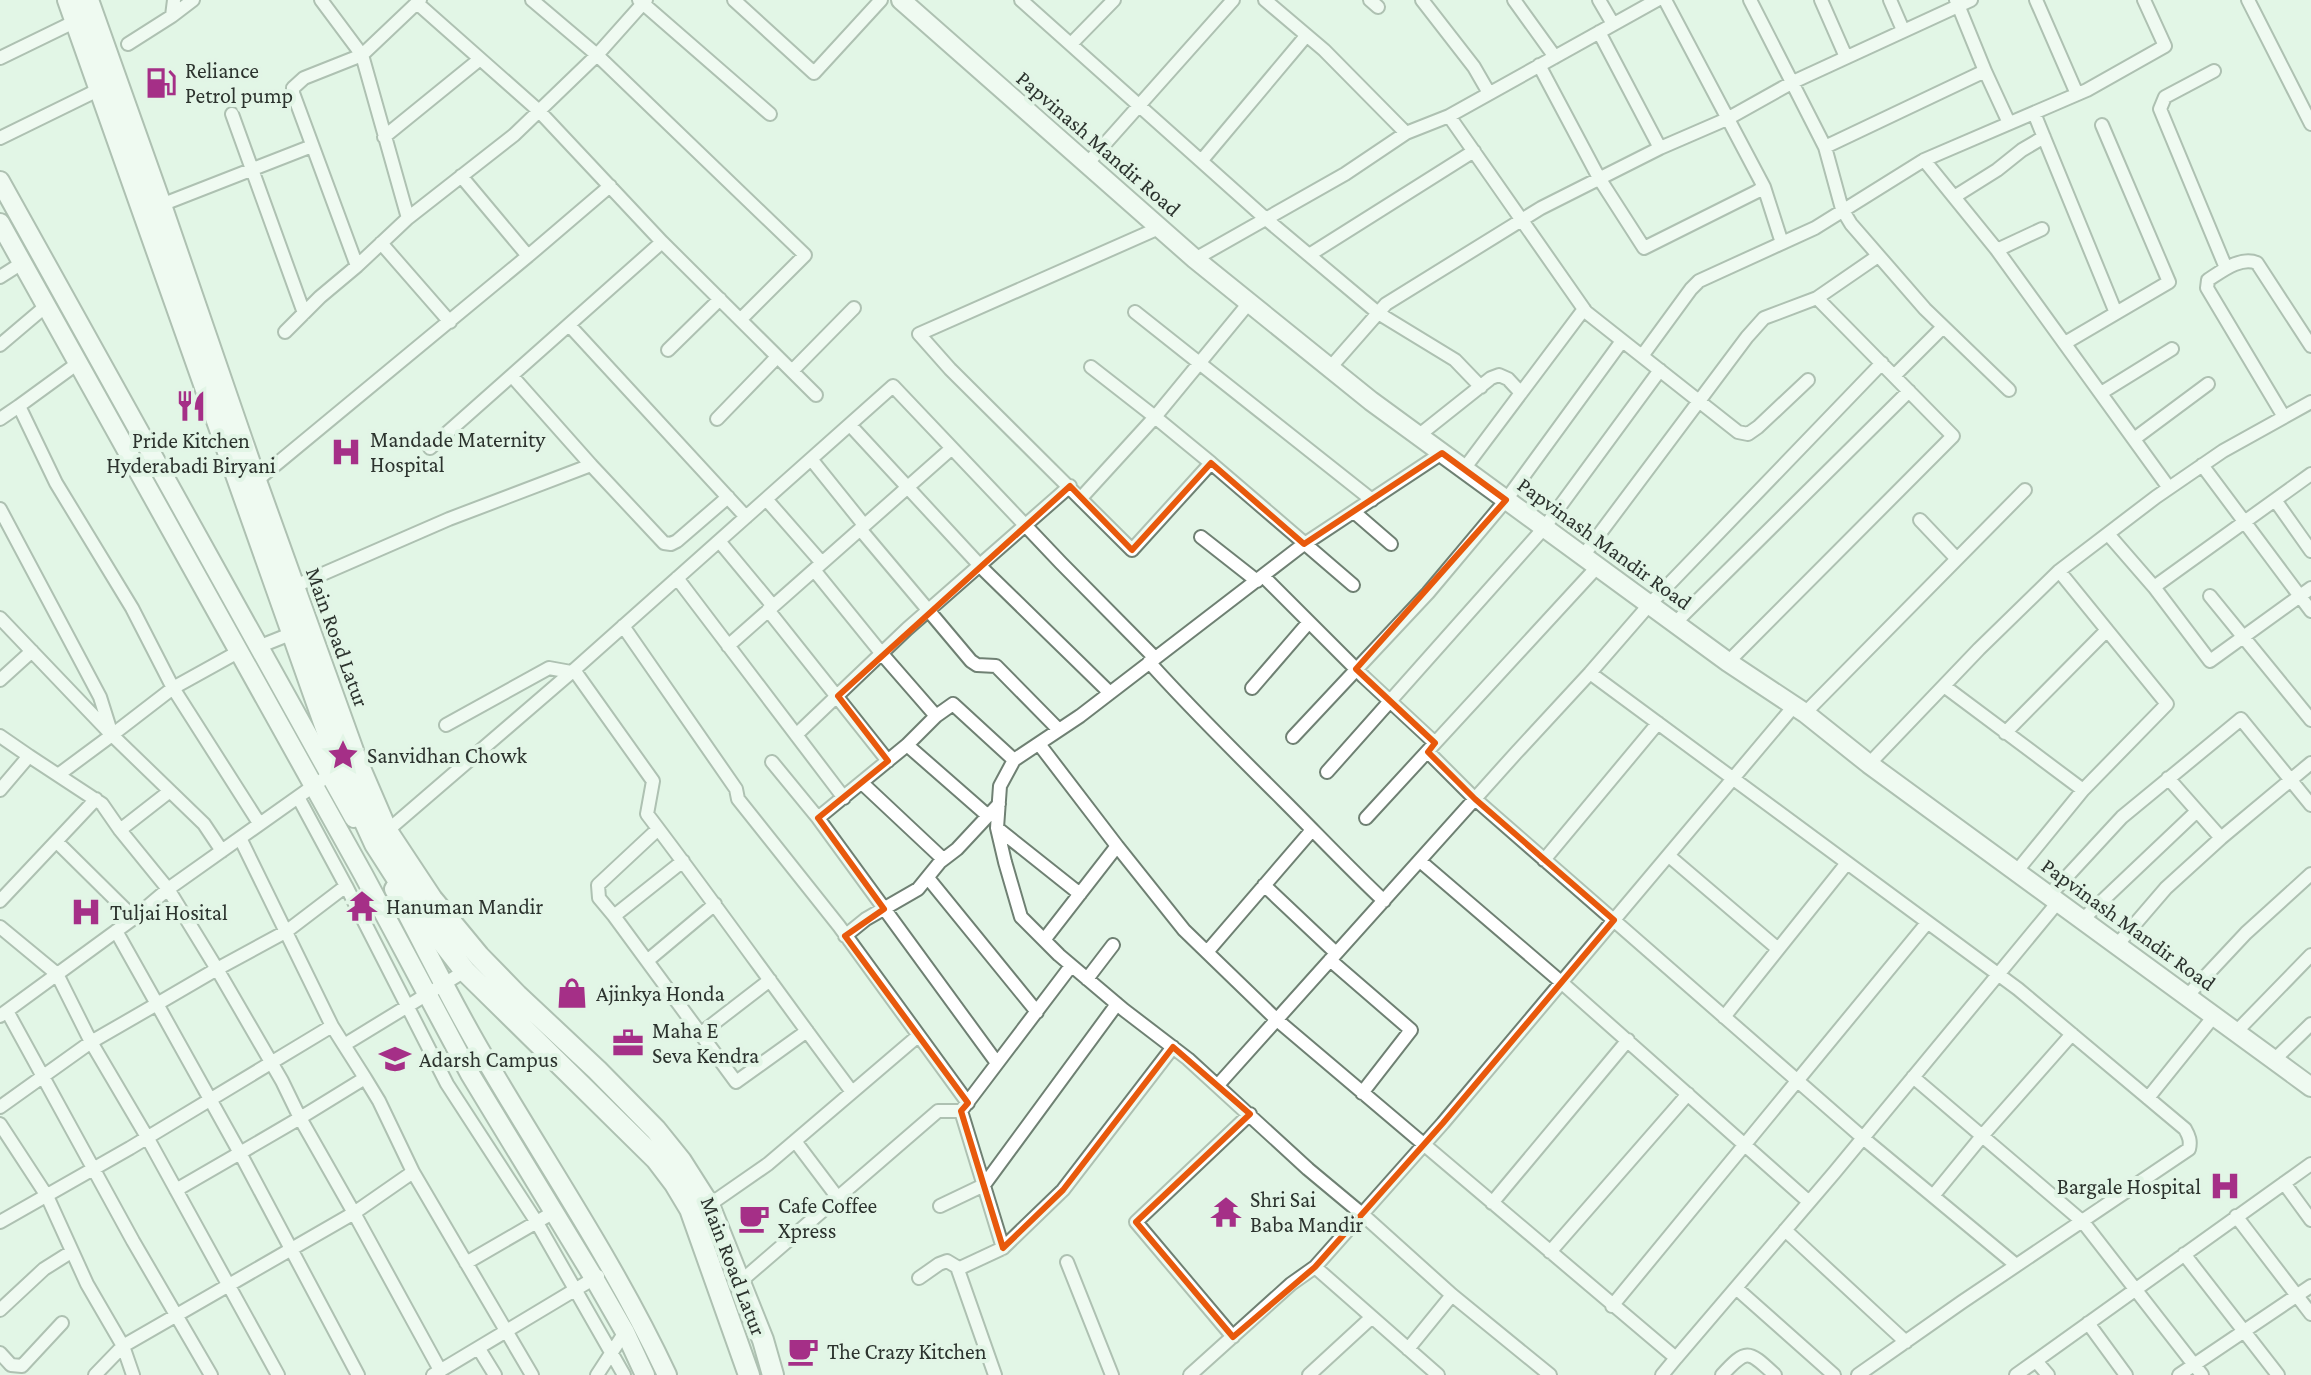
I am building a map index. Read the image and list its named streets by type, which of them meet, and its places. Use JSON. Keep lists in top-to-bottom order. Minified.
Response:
{"streets":{"main road":["Main Road Latur"],"street":["Papvinash Mandir Road"]},"places":{"fuel station":["Reliance Petrol pump"],"restaurant":["Pride Kitchen Hyderabadi Biryani"],"hospital":["Mandade Maternity Hospital","Tuljai Hosital","Bargale Hospital"],"place":["Sanvidhan Chowk"],"temple":["Hanuman Mandir","Shri Sai Baba Mandir"],"shop":["Ajinkya Honda"],"office":["Maha E Seva Kendra"],"school or university":["Adarsh Campus"],"cafe":["Cafe Coffee Xpress","The Crazy Kitchen"]}}
